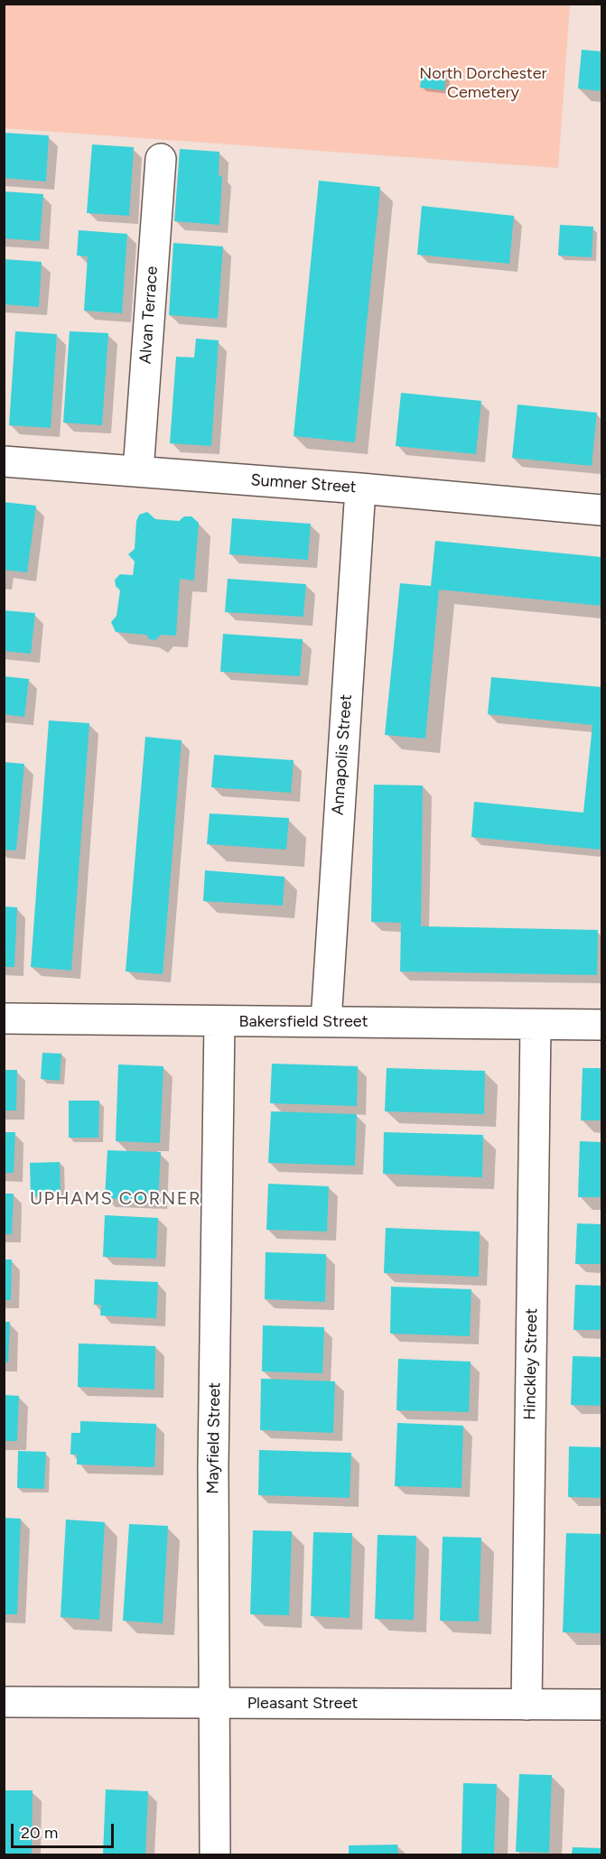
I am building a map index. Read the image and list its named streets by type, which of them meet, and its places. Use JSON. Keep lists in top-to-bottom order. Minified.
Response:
{"streets":{"street":["Alvan Terrace","Sumner Street","Annapolis Street","Bakersfield Street","Hinckley Street","Mayfield Street","Pleasant Street"]},"crossings":[["Alvan Terrace","Sumner Street"],["Sumner Street","Annapolis Street"],["Annapolis Street","Bakersfield Street"],["Bakersfield Street","Hinckley Street"],["Bakersfield Street","Mayfield Street"],["Hinckley Street","Pleasant Street"],["Mayfield Street","Pleasant Street"]],"districts":["UPHAMS CORNER"],"parks":["North Dorchester Cemetery"],"scale_bar":"20 m"}
